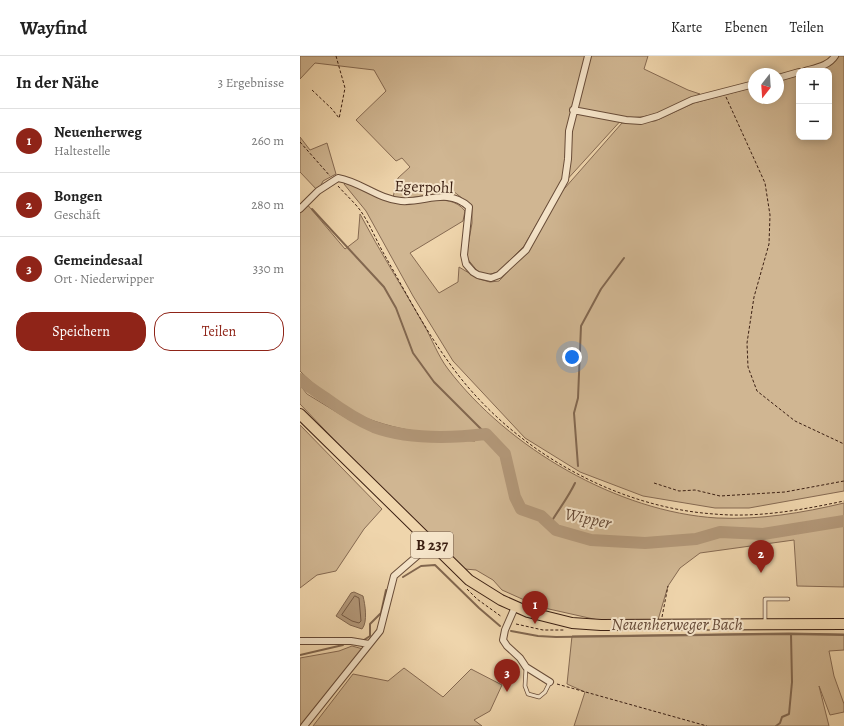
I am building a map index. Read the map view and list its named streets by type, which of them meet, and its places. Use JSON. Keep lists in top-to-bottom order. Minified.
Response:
{"streets":{"main road":["B 237"],"street":["Egerpohl"]},"water":["Wipper","Neuenherweger Bach"],"north":"bottom","page":{"header":"Wayfind","nav":["Karte","Ebenen","Teilen"],"heading":["In der Nähe","3 Ergebnisse"],"map_buttons":["+","−"],"list":[{"mark":"1","name":"Neuenherweg","note":"Haltestelle","value":"260 m"},{"mark":"2","name":"Bongen","note":"Geschäft","value":"280 m"},{"mark":"3","name":"Gemeindesaal","note":"Ort · Niederwipper","value":"330 m"}],"buttons":["Speichern","Teilen"],"pins":["2","1","3"]}}
